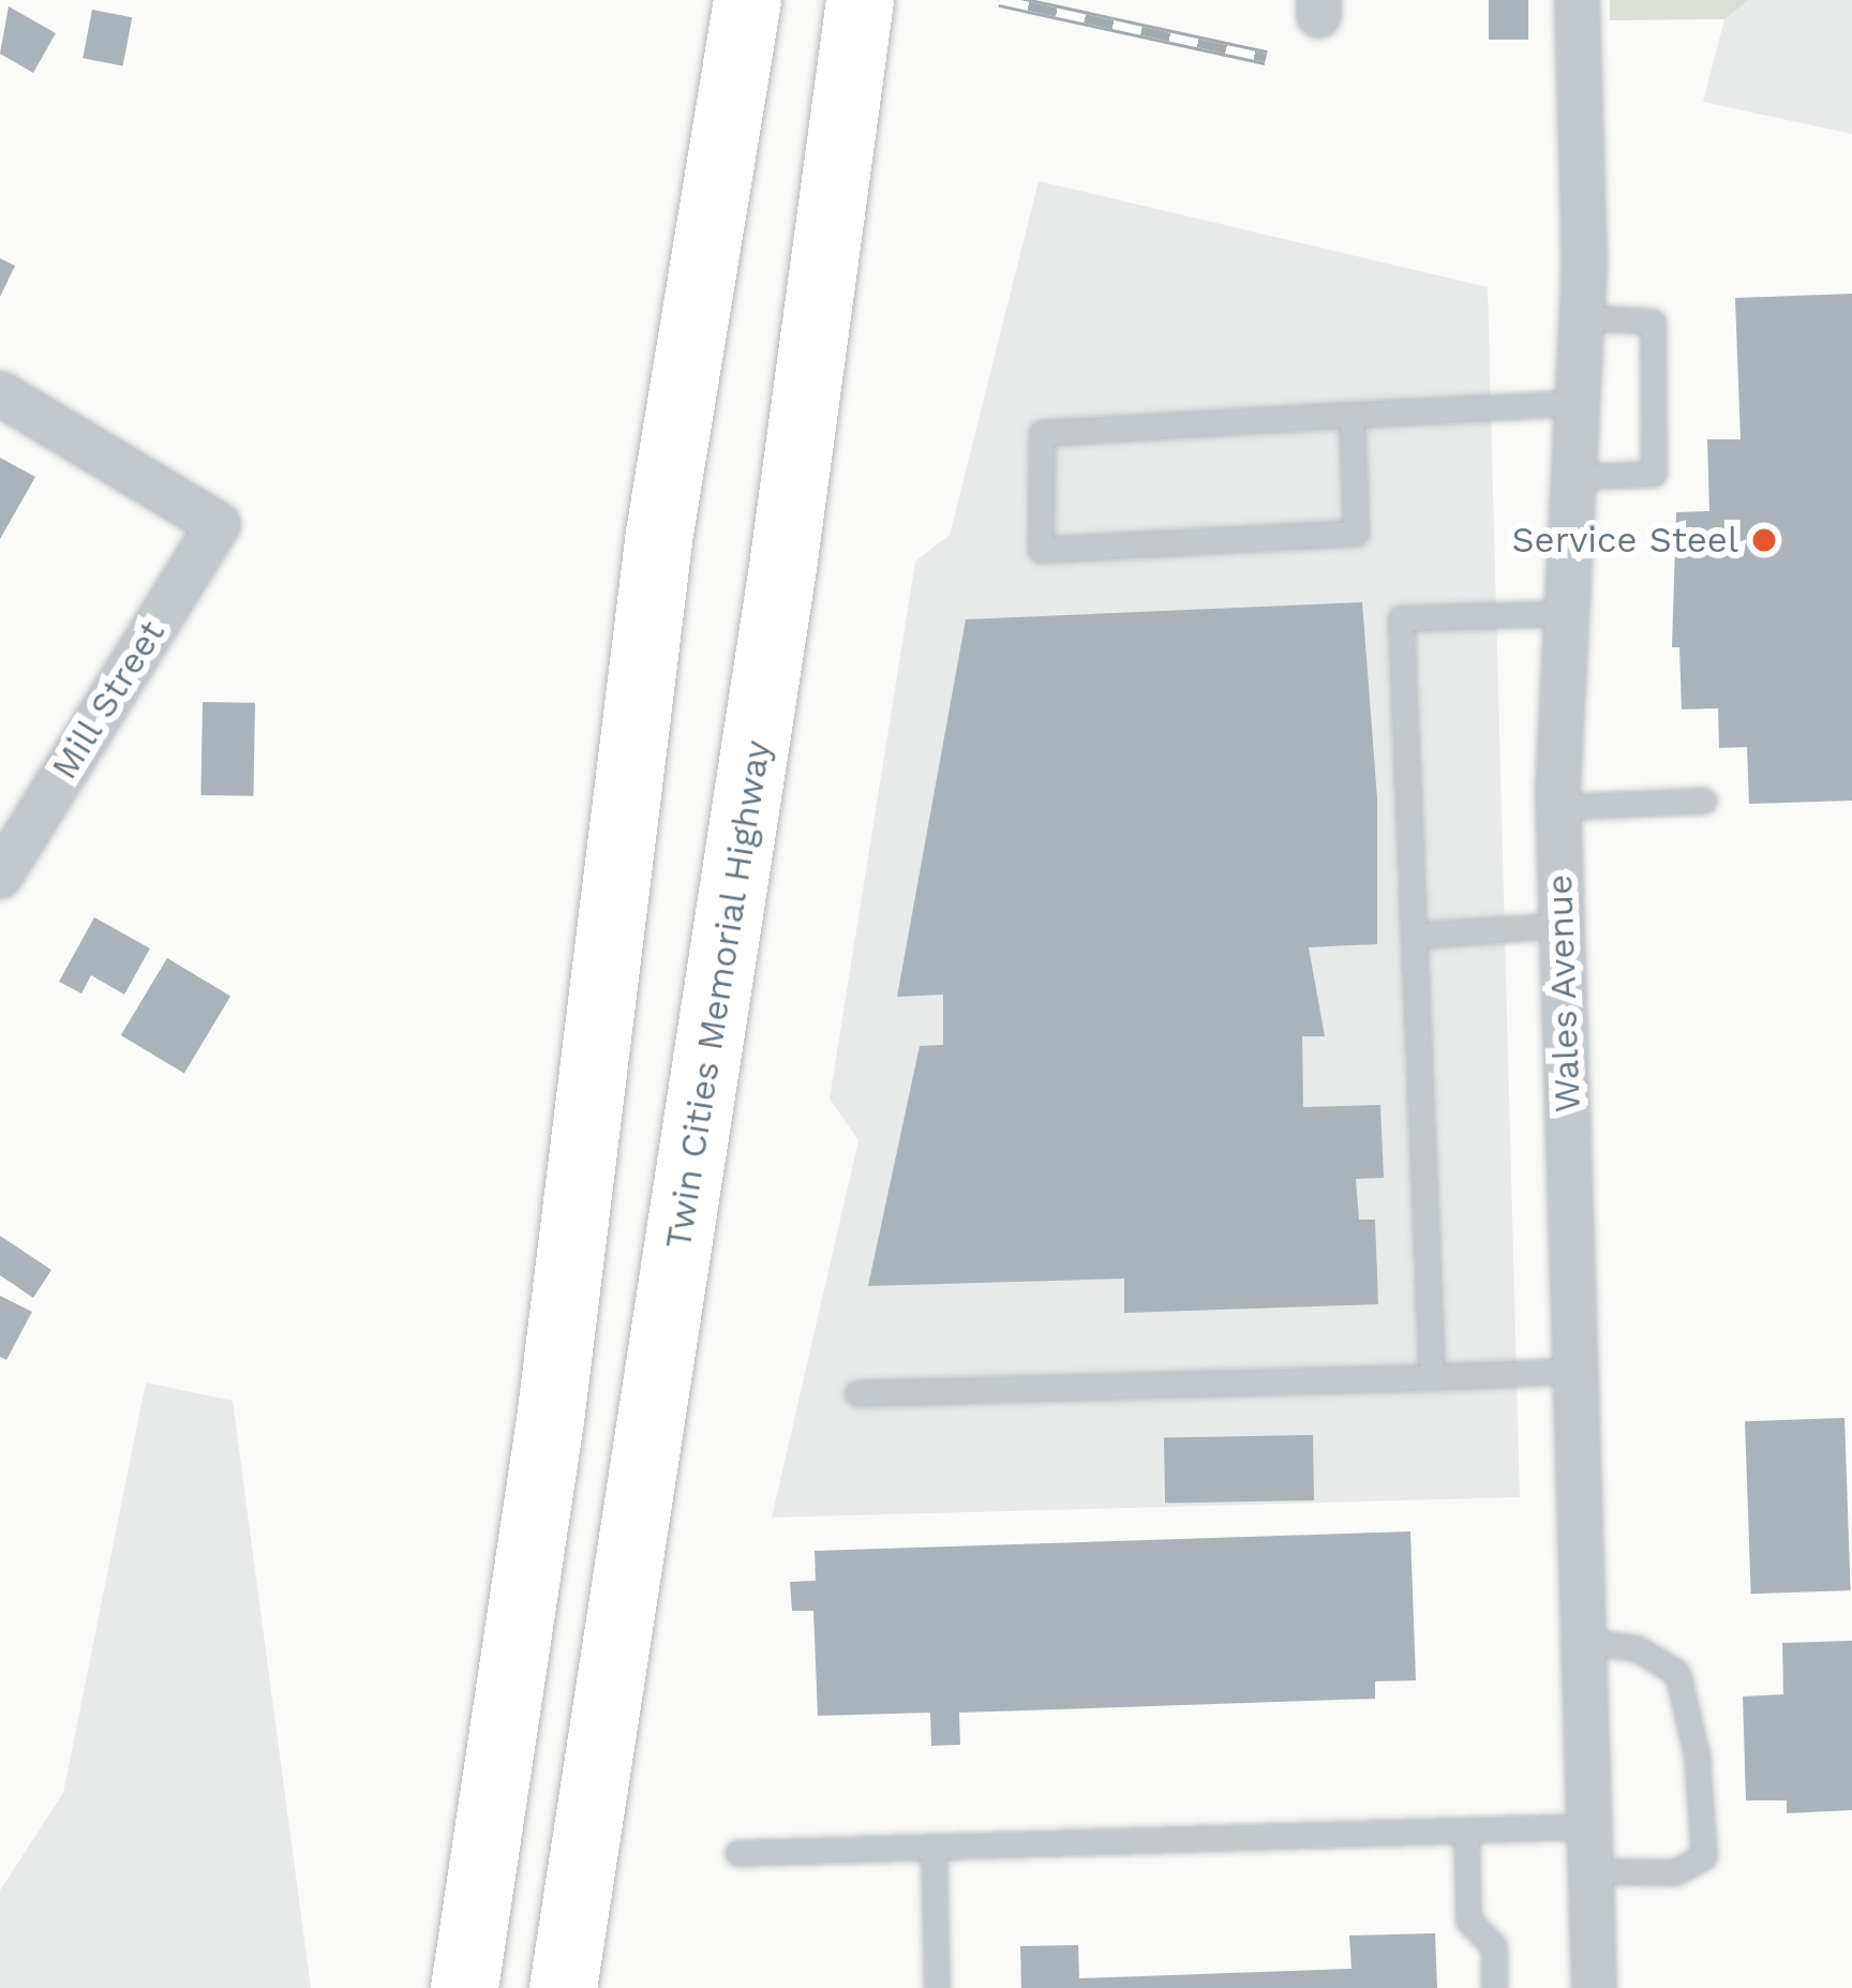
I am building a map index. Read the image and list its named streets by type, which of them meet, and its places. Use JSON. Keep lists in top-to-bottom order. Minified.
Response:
{"streets":{"main road":["Twin Cities Memorial Highway"],"street":["Mill Street","Wales Avenue"]},"places":["Service Steel"]}
